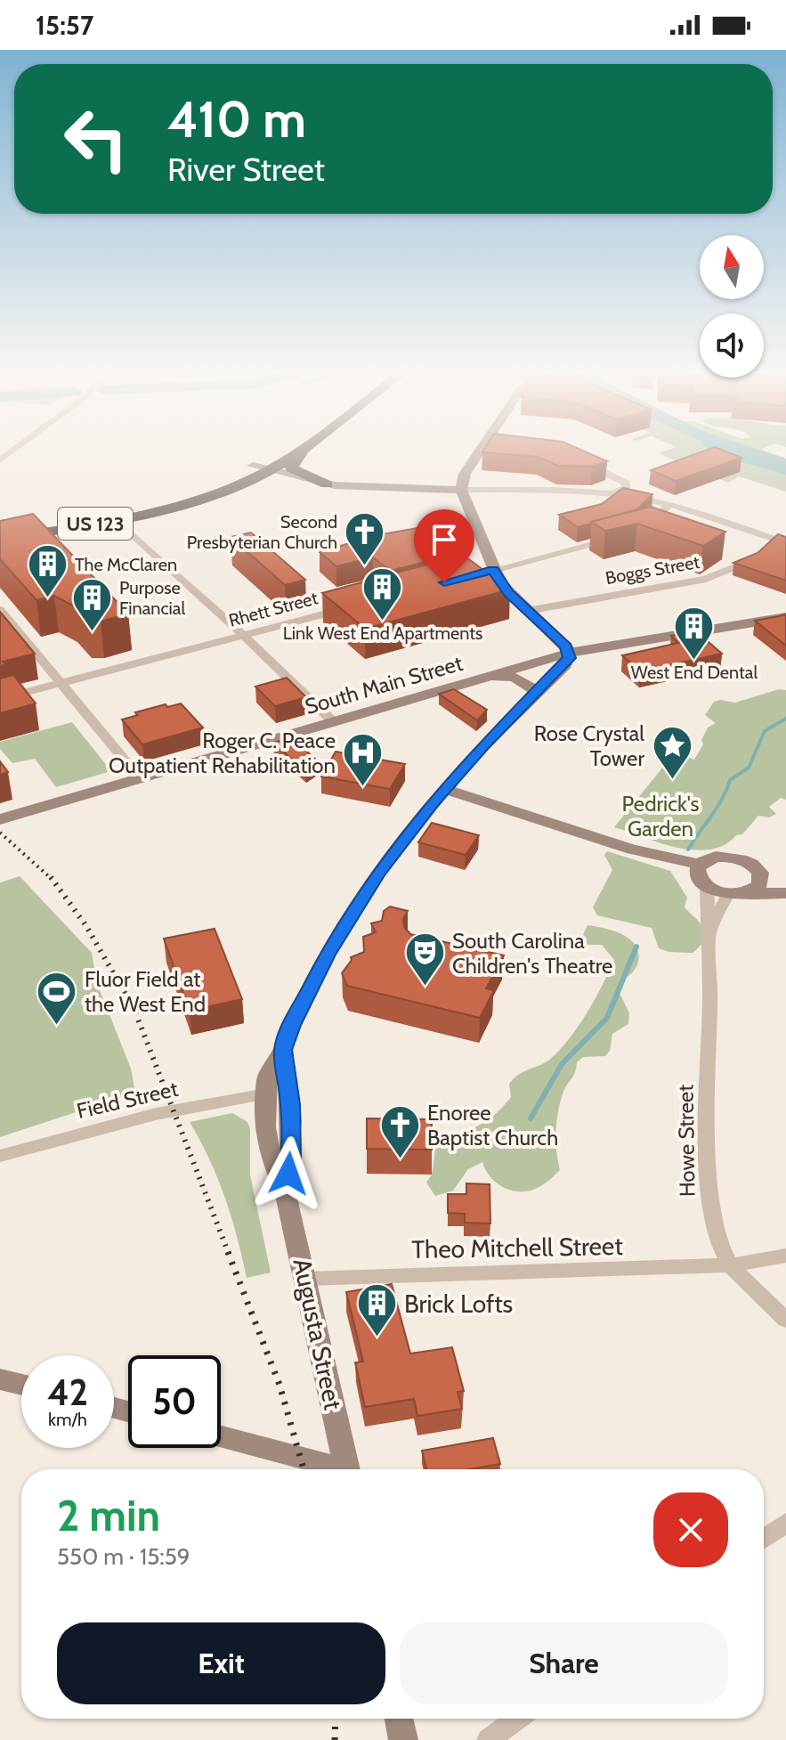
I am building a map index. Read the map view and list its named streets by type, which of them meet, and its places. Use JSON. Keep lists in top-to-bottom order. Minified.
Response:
{"streets":{"highway":["US 123"],"main road":["South Main Street","Augusta Street"],"street":["Boggs Street","Rhett Street","Field Street","Howe Street","Theo Mitchell Street"]},"crossings":[["South Main Street","Augusta Street"],["Field Street","Augusta Street"],["Howe Street","Theo Mitchell Street"],["Theo Mitchell Street","Augusta Street"]],"parks":["Pedrick's Garden"],"places":{"church":["Second Presbyterian Church","Enoree Baptist Church"],"building":["The McClaren","Link West End Apartments","Purpose Financial","West End Dental","Brick Lofts"],"place":["Rose Crystal Tower"],"hospital":["Roger C. Peace Outpatient Rehabilitation"],"theatre":["South Carolina Children's Theatre"],"sports":["Fluor Field at the West End"]},"north":"top","page":{"status":"15:57","turn":["410 m","River Street"],"speed":"42 km/h","limit":"50","heading":["2 min","550 m · 15:59"],"buttons":["Exit","Share"]}}
